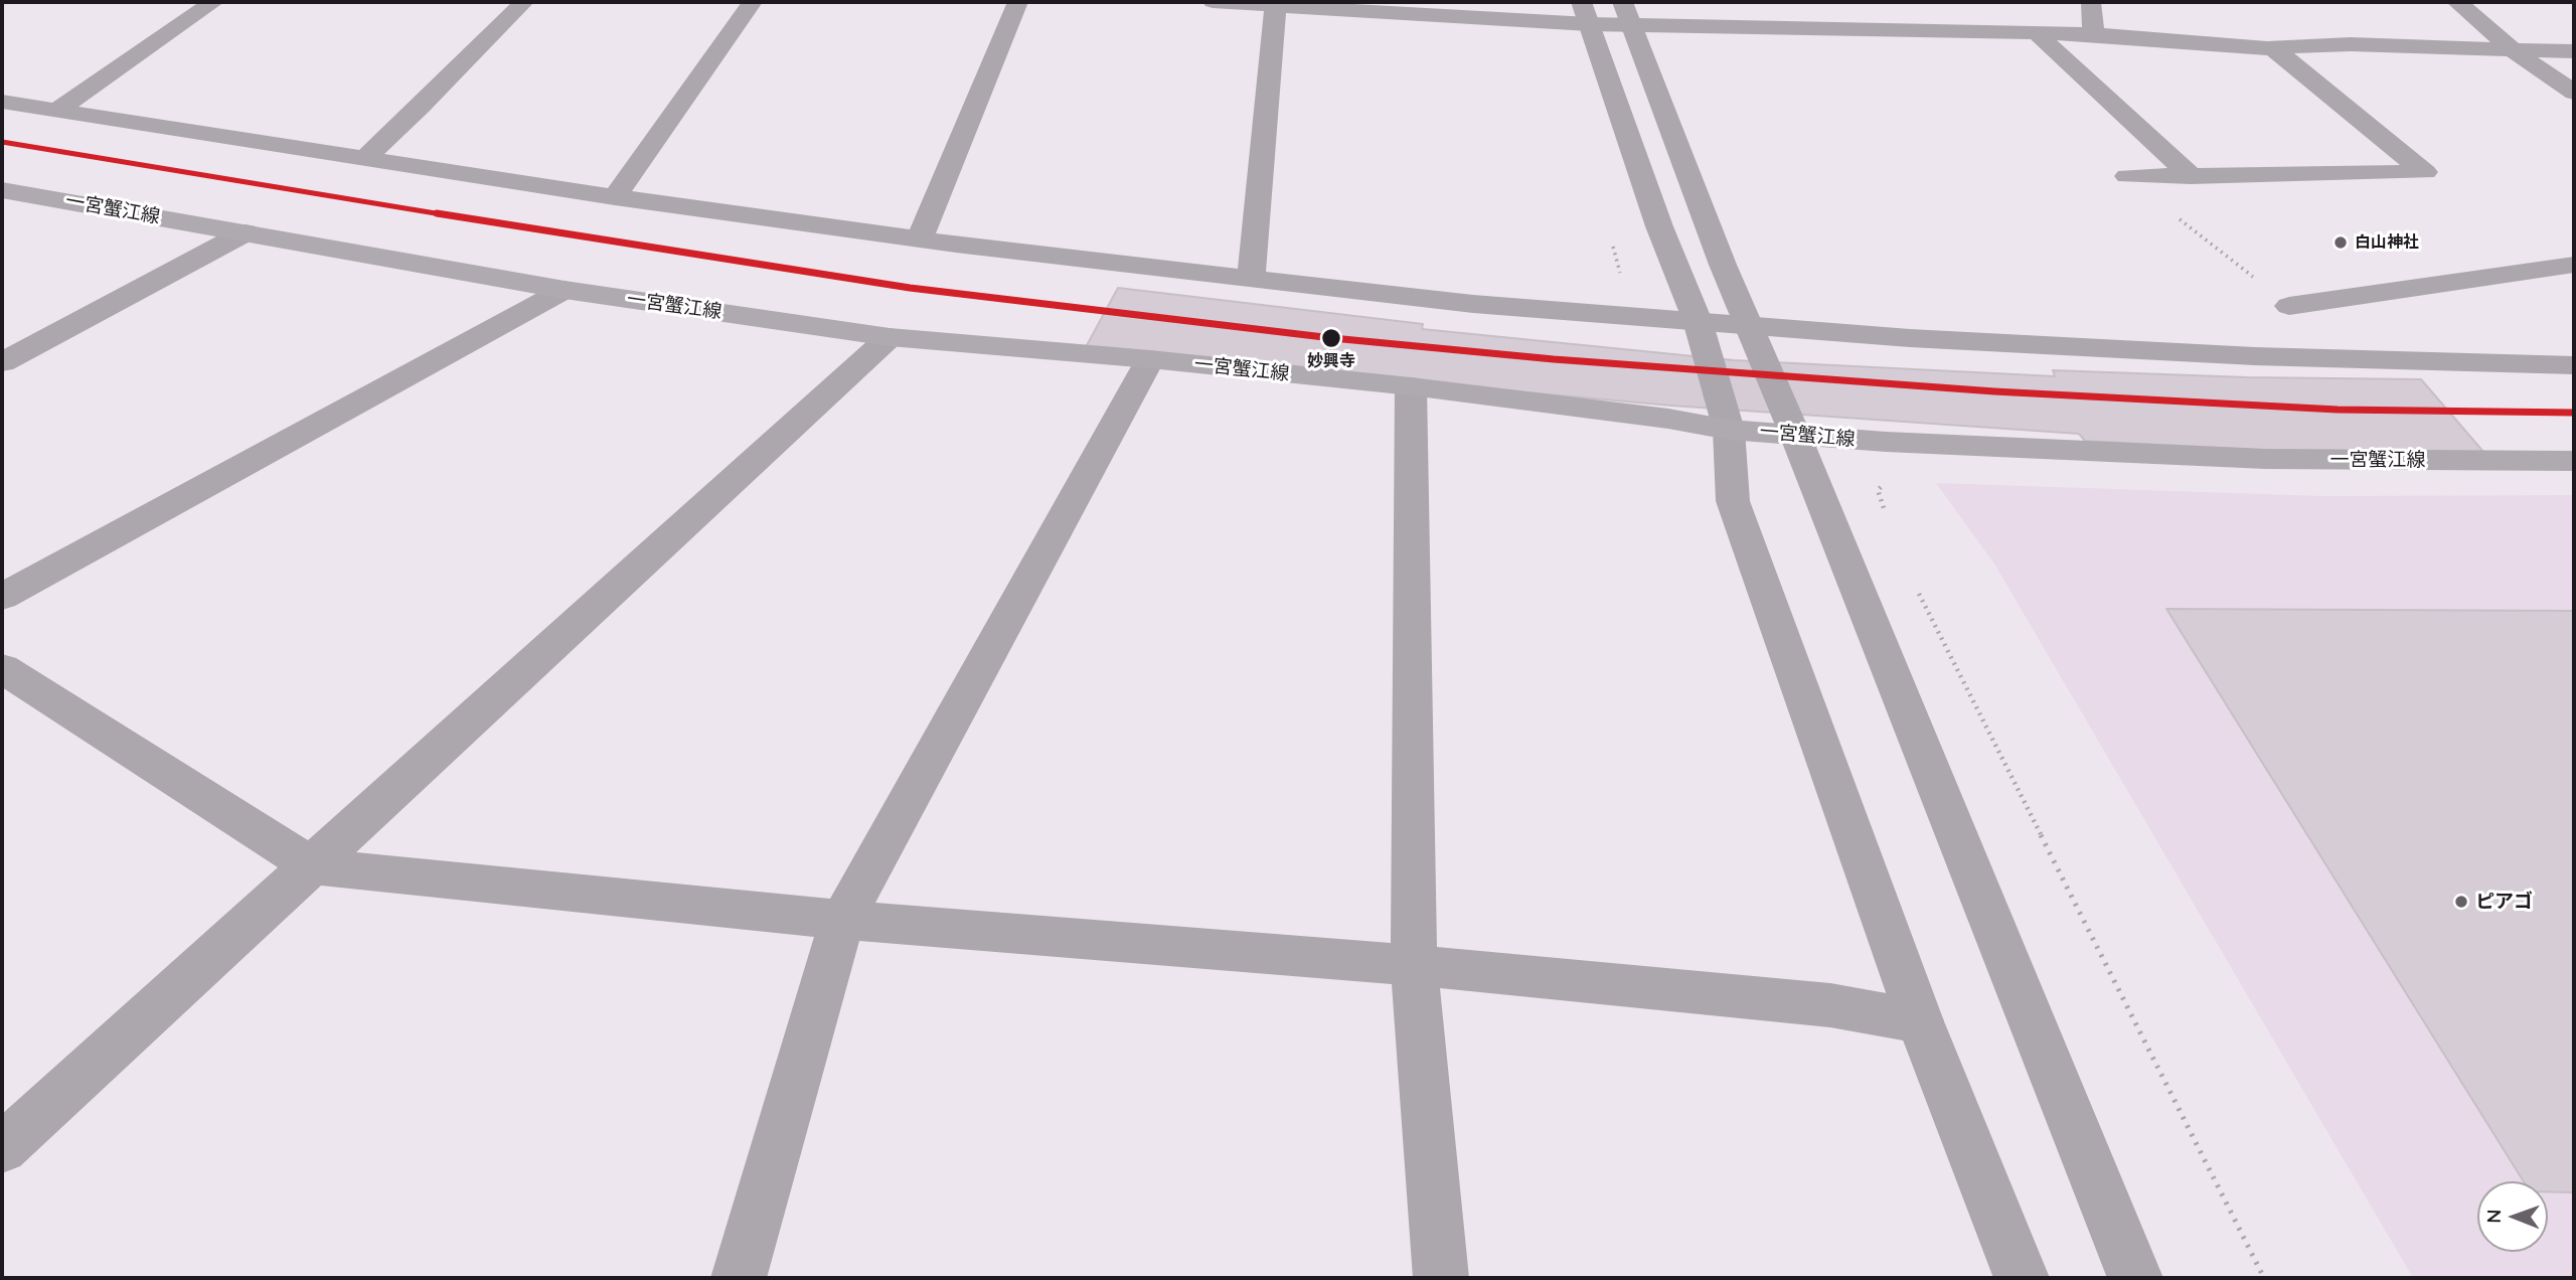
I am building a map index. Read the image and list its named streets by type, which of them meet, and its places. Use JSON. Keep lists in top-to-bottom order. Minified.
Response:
{"streets":{"main road":["一宮蟹江線"]},"places":["白山神社","妙興寺","ピアゴ"],"north":"left"}
